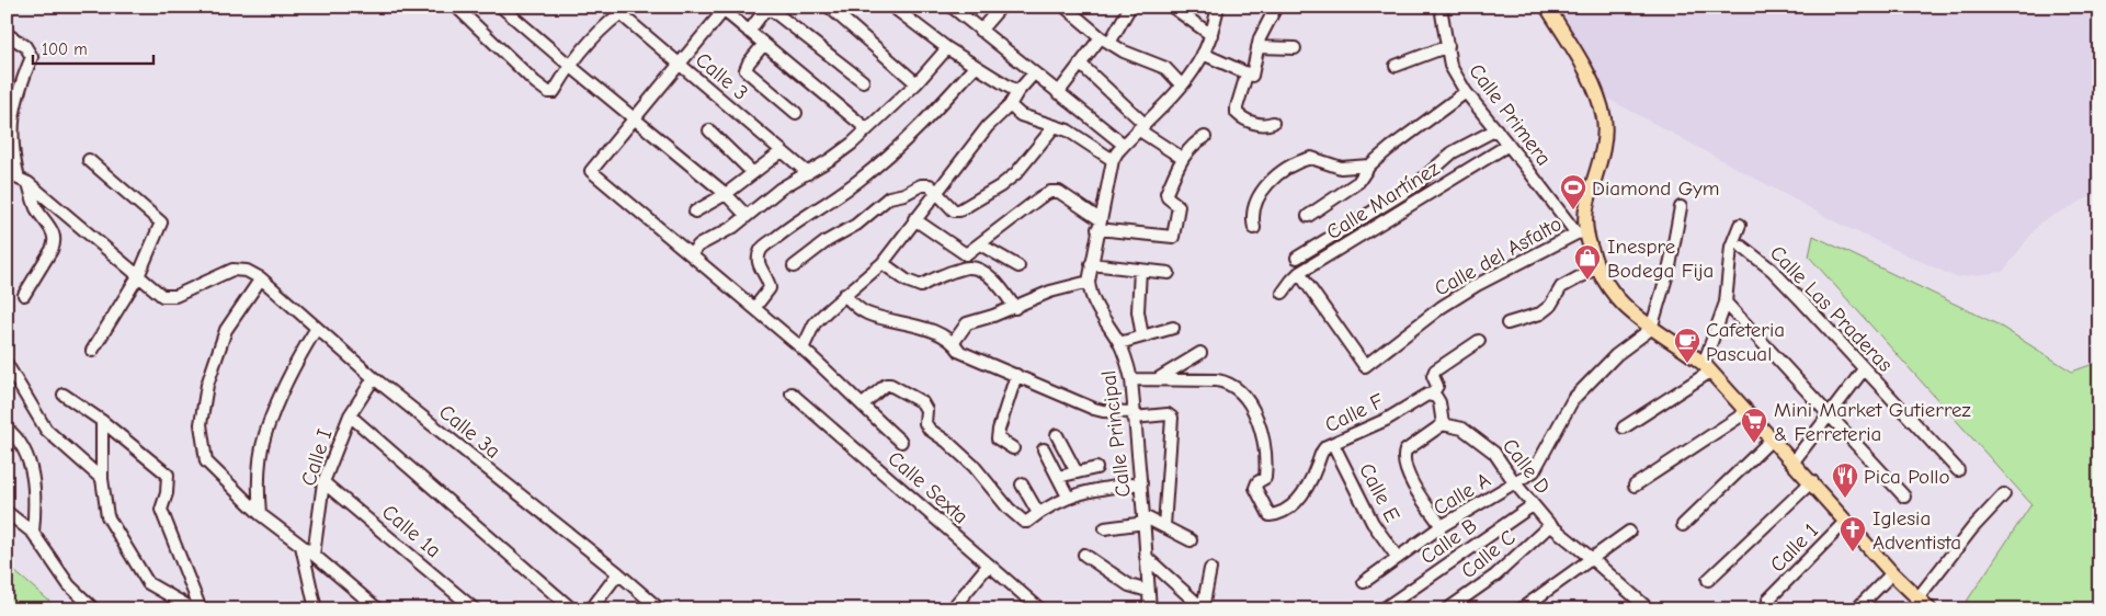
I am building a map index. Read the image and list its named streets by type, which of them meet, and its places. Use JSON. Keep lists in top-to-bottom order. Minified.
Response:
{"streets":{"street":["Calle 3","Calle Primera","Calle Martínez","Calle del Asfalto","Calle Las Praderas","Calle F","Calle 3a","Calle Principal","Calle I","Calle D","Calle Sexta","Calle E","Calle A","Calle 1a","Calle B","Calle 1","Calle C"]},"crossings":[["Calle Primera","Calle Martínez"],["Calle Primera","Calle del Asfalto"],["Calle Martínez","Calle del Asfalto"],["Calle F","Calle E"],["Calle 3a","Calle I"],["Calle I","Calle 1a"],["Calle D","Calle A"],["Calle D","Calle B"],["Calle D","Calle C"],["Calle E","Calle A"]],"places":{"sports":["Diamond Gym"],"shop":["Inespre Bodega Fija"],"cafe":["Cafeteria Pascual"],"supermarket":["Mini Market Gutierrez & Ferreteria"],"restaurant":["Pica Pollo"],"church":["Iglesia Adventista"]},"scale_bar":"100 m"}
